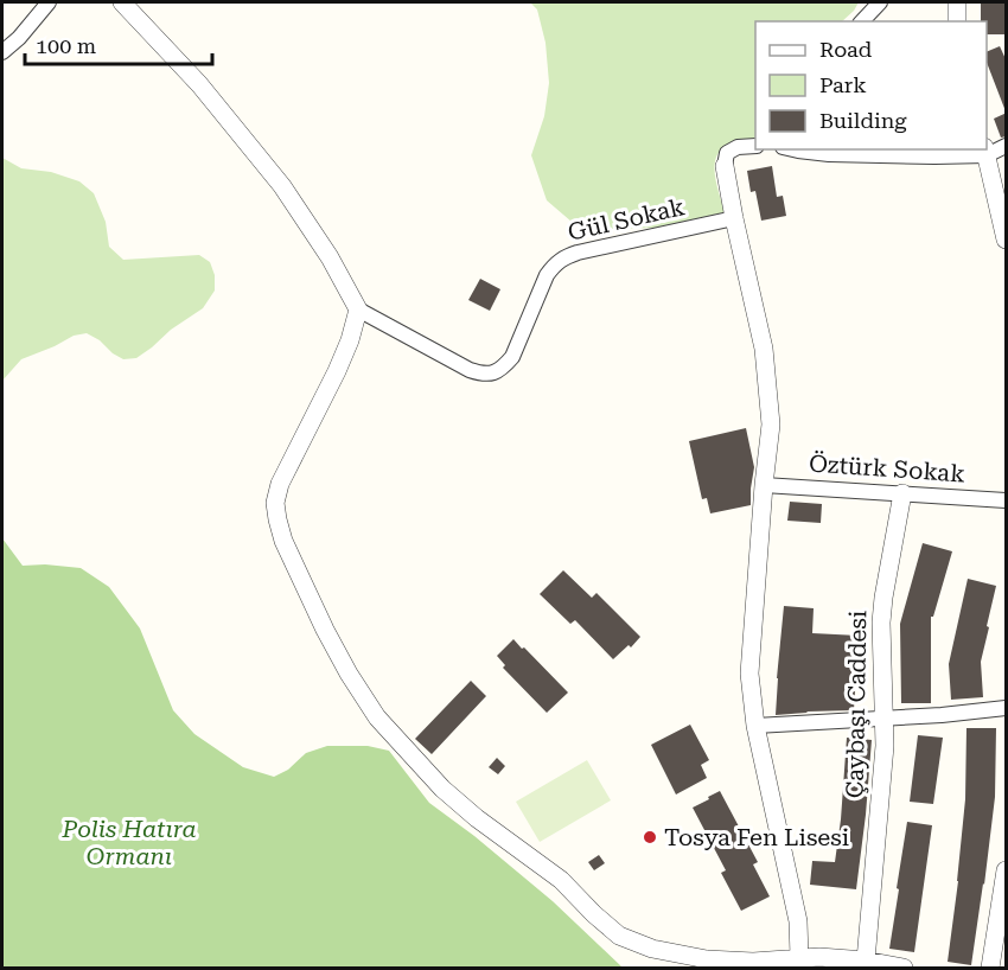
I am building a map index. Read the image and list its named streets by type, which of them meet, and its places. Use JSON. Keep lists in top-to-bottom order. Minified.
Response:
{"streets":{"street":["Gül Sokak","Öztürk Sokak","Çaybaşı Caddesi"]},"crossings":[["Öztürk Sokak","Çaybaşı Caddesi"]],"parks":["Polis Hatıra Ormanı"],"places":["Tosya Fen Lisesi"],"legend":["Road","Park","Building"],"scale_bar":"100 m"}
